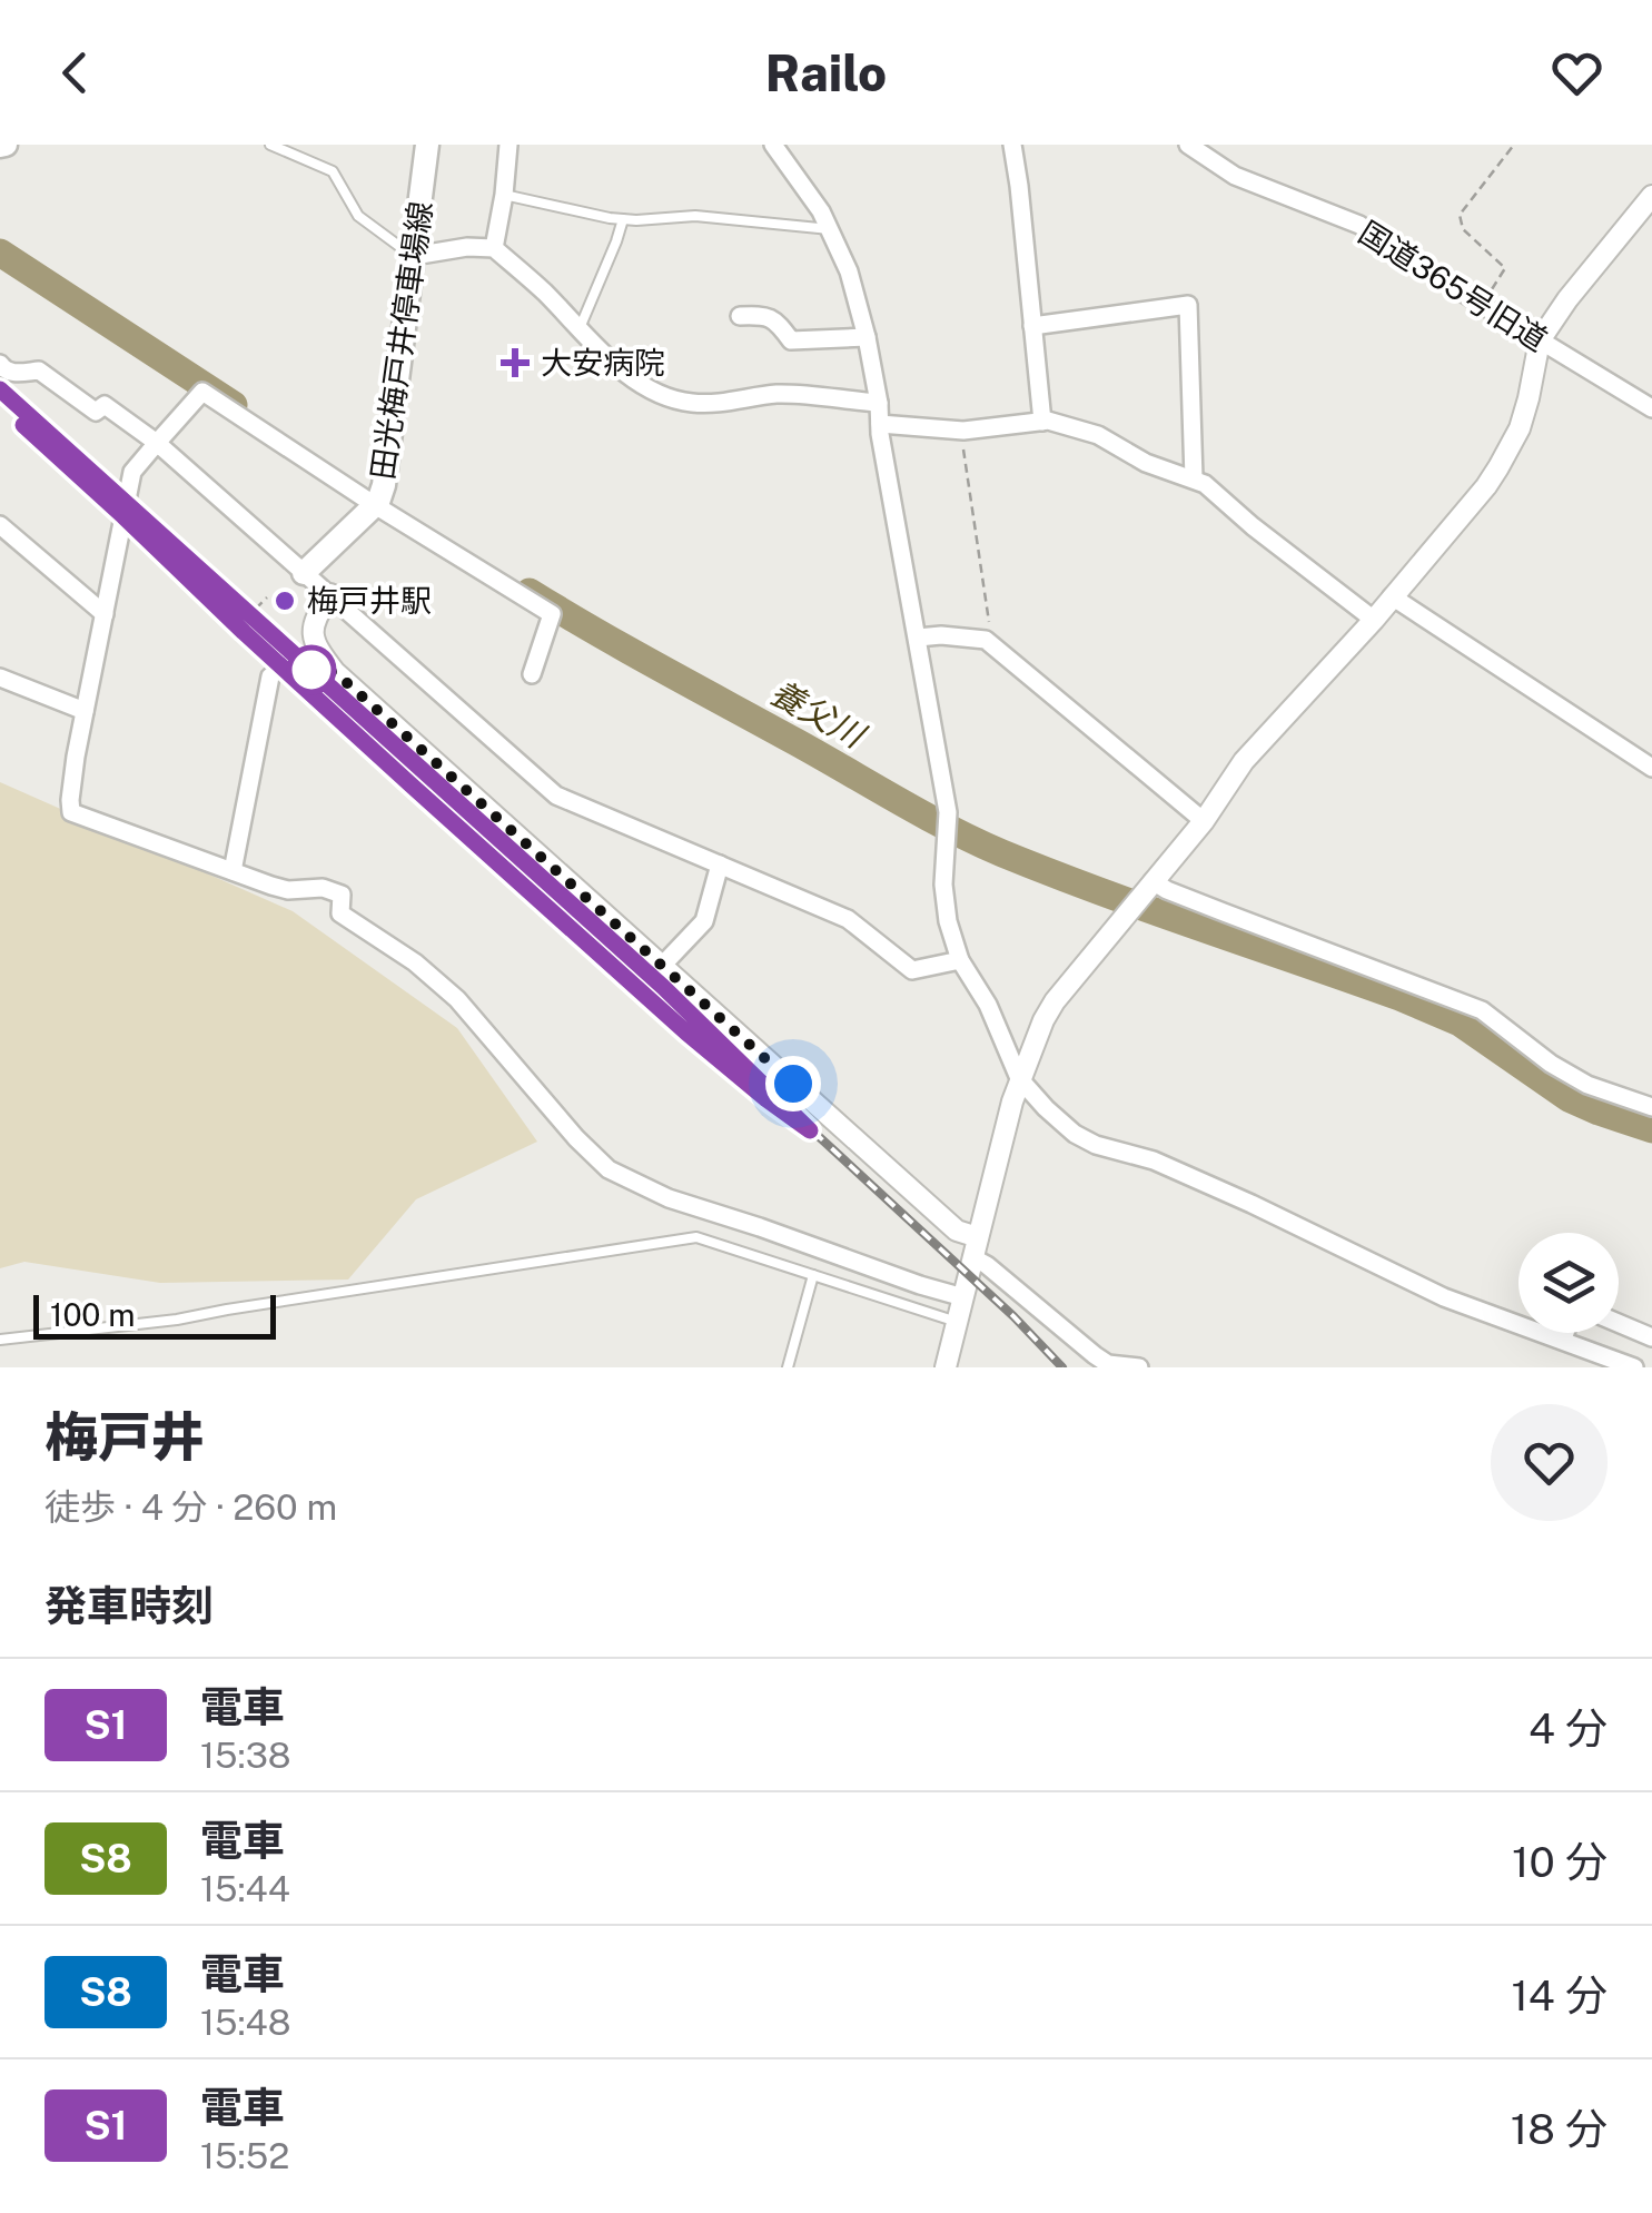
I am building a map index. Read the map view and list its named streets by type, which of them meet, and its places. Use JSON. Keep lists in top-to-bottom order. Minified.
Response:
{"streets":{"main road":["田光梅戸井停車場線"],"street":["国道365号旧道"]},"water":["養父川"],"places":{"health":["大安病院"],"other":["梅戸井駅"]},"scale_bar":"100 m","page":{"header":"Railo","scale":"100 m","heading":[["梅戸井","徒歩 · 4 分 · 260 m"],"発車時刻"],"list":[{"mark":"S1","name":"電車","note":"15:38","value":"4 分"},{"mark":"S8","name":"電車","note":"15:44","value":"10 分"},{"mark":"S8","name":"電車","note":"15:48","value":"14 分"},{"mark":"S1","name":"電車","note":"15:52","value":"18 分"}]}}
